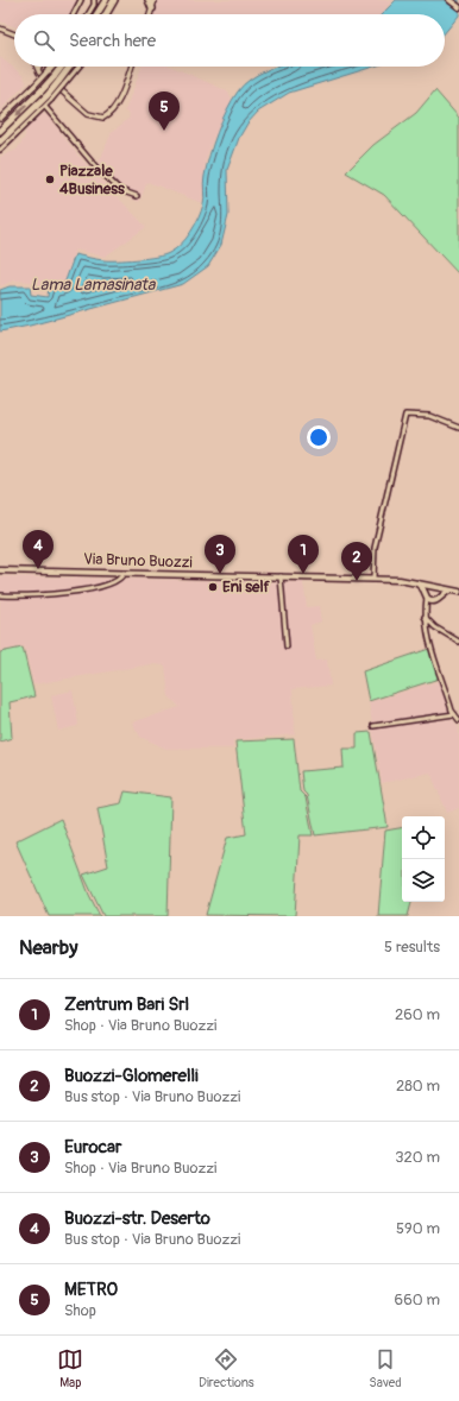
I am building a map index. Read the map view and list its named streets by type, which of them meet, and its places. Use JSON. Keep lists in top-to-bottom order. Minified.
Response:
{"streets":{"main road":["Via Bruno Buozzi"]},"water":["Lama Lamasinata"],"places":["Piazzale 4Business","Eni self"],"page":{"search":"Search here","pins":["5","4","1","3","2"],"heading":["Nearby","5 results"],"list":[{"mark":"1","name":"Zentrum Bari Srl","note":"Shop · Via Bruno Buozzi","value":"260 m"},{"mark":"2","name":"Buozzi-Glomerelli","note":"Bus stop · Via Bruno Buozzi","value":"280 m"},{"mark":"3","name":"Eurocar","note":"Shop · Via Bruno Buozzi","value":"320 m"},{"mark":"4","name":"Buozzi-str. Deserto","note":"Bus stop · Via Bruno Buozzi","value":"590 m"},{"mark":"5","name":"METRO","note":"Shop","value":"660 m"}],"nav":["Map","Directions","Saved"]}}
